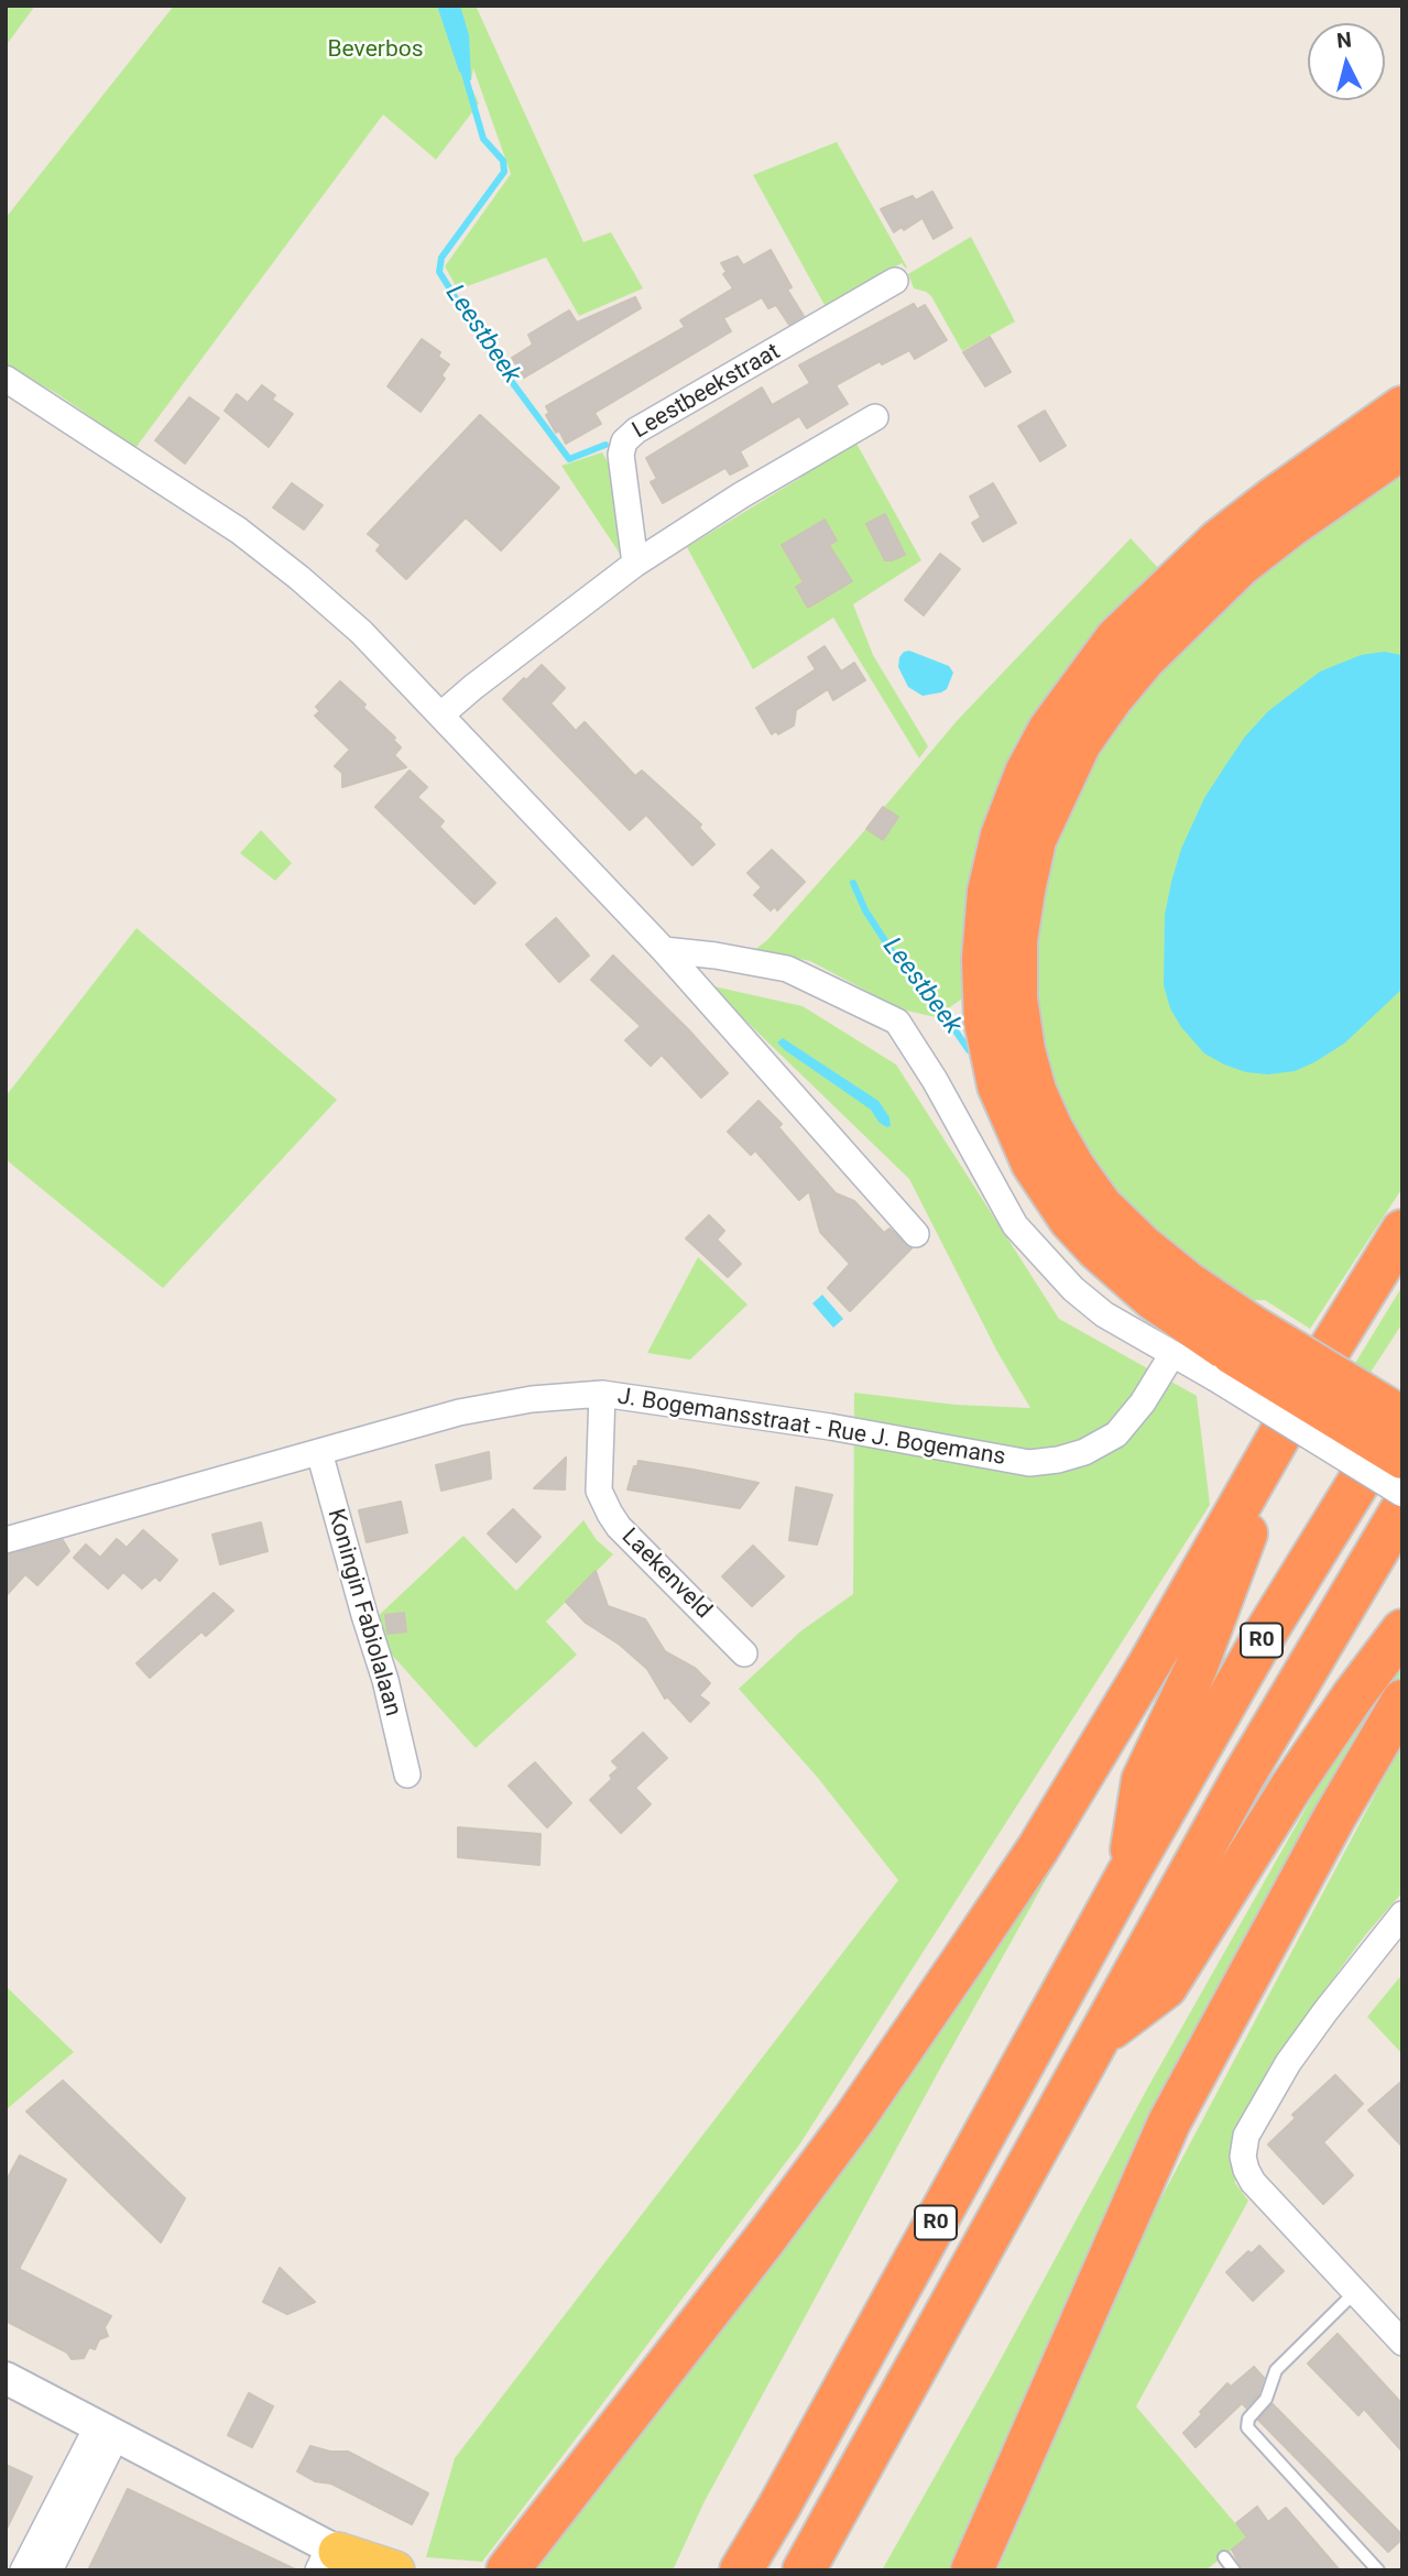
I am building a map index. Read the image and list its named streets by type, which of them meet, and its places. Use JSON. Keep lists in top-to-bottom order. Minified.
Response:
{"streets":{"highway":["R0"],"street":["Leestbeekstraat","J. Bogemansstraat - Rue J. Bogemans","Laekenveld","Koningin Fabiolalaan"]},"crossings":[["J. Bogemansstraat - Rue J. Bogemans","Laekenveld"],["J. Bogemansstraat - Rue J. Bogemans","Koningin Fabiolalaan"]],"water":["Leestbeek"],"parks":["Beverbos"],"north":"top"}
